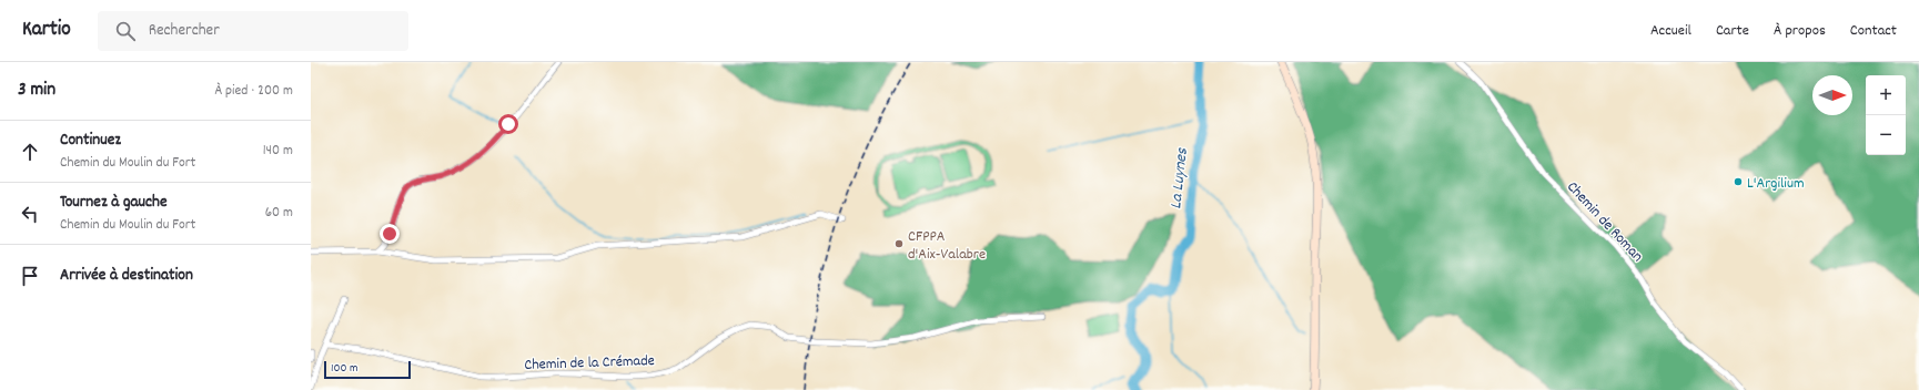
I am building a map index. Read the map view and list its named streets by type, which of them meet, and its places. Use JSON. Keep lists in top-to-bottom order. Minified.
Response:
{"streets":{"street":["Chemin de Roman","Chemin de la Crémade"]},"water":["La Luynes"],"places":["L'Argilium","CFPPA d'Aix-Valabre"],"scale_bar":"100 m","north":"right","page":{"header":"Kartio","search":"Rechercher","nav":["Accueil","Carte","À propos","Contact"],"heading":["3 min","À pied · 200 m"],"map_buttons":["+","−"],"list":[["Continuez","Chemin du Moulin du Fort","140 m"],["Tournez à gauche","Chemin du Moulin du Fort","60 m"],"Arrivée à destination"],"scale":"100 m"}}
